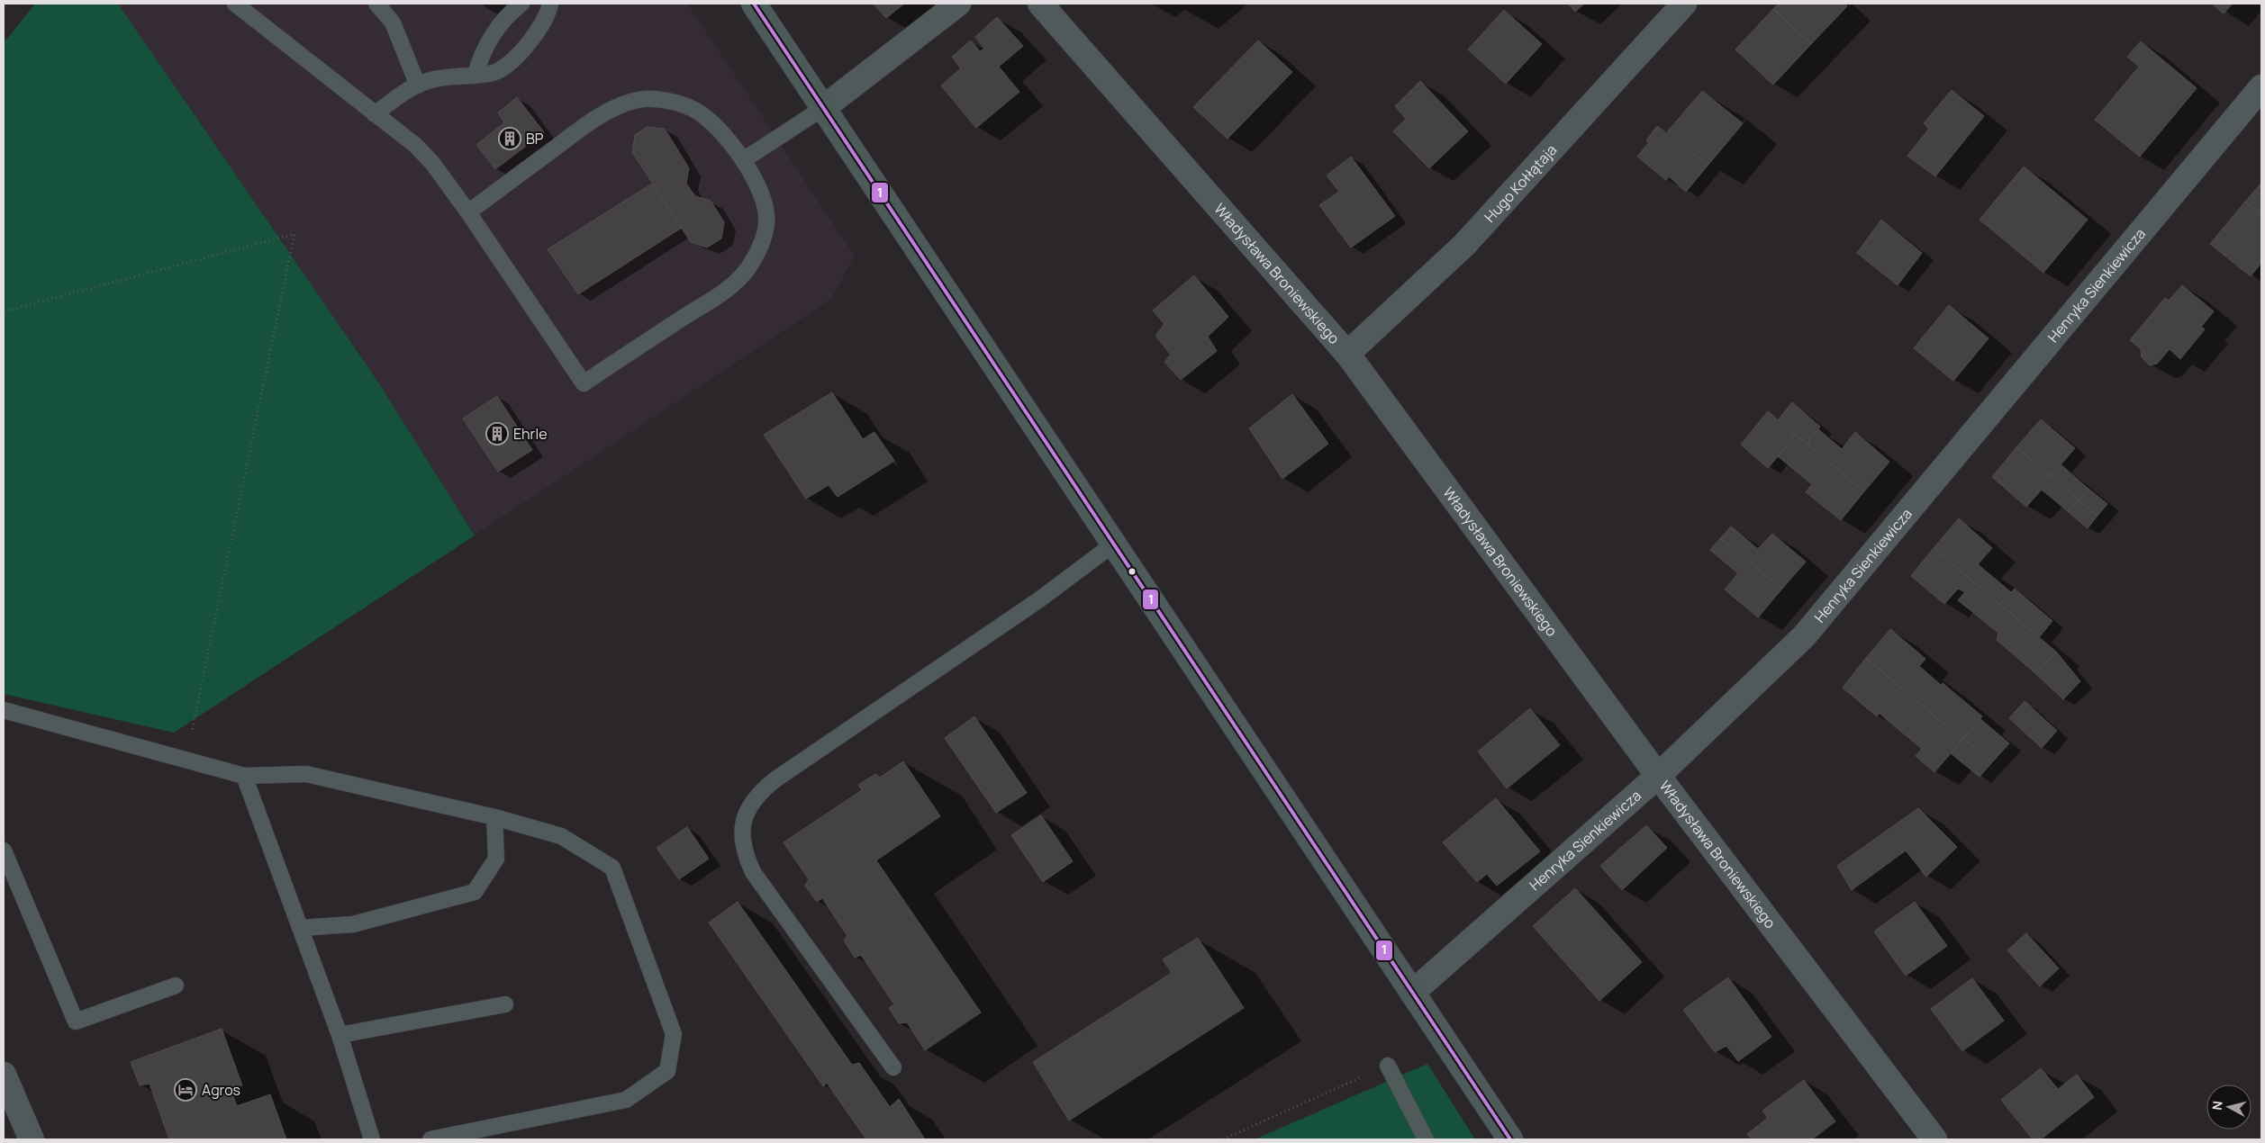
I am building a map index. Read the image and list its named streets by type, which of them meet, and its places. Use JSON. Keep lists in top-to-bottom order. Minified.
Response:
{"streets":{"street":["Hugo Kołłątaja","Władysława Broniewskiego","Henryka Sienkiewicza"]},"crossings":[["Hugo Kołłątaja","Władysława Broniewskiego"],["Władysława Broniewskiego","Henryka Sienkiewicza"]],"places":{"building":["BP","Ehrle"],"hotel":["Agros"]},"lines":["transit line 1"],"north":"left"}
